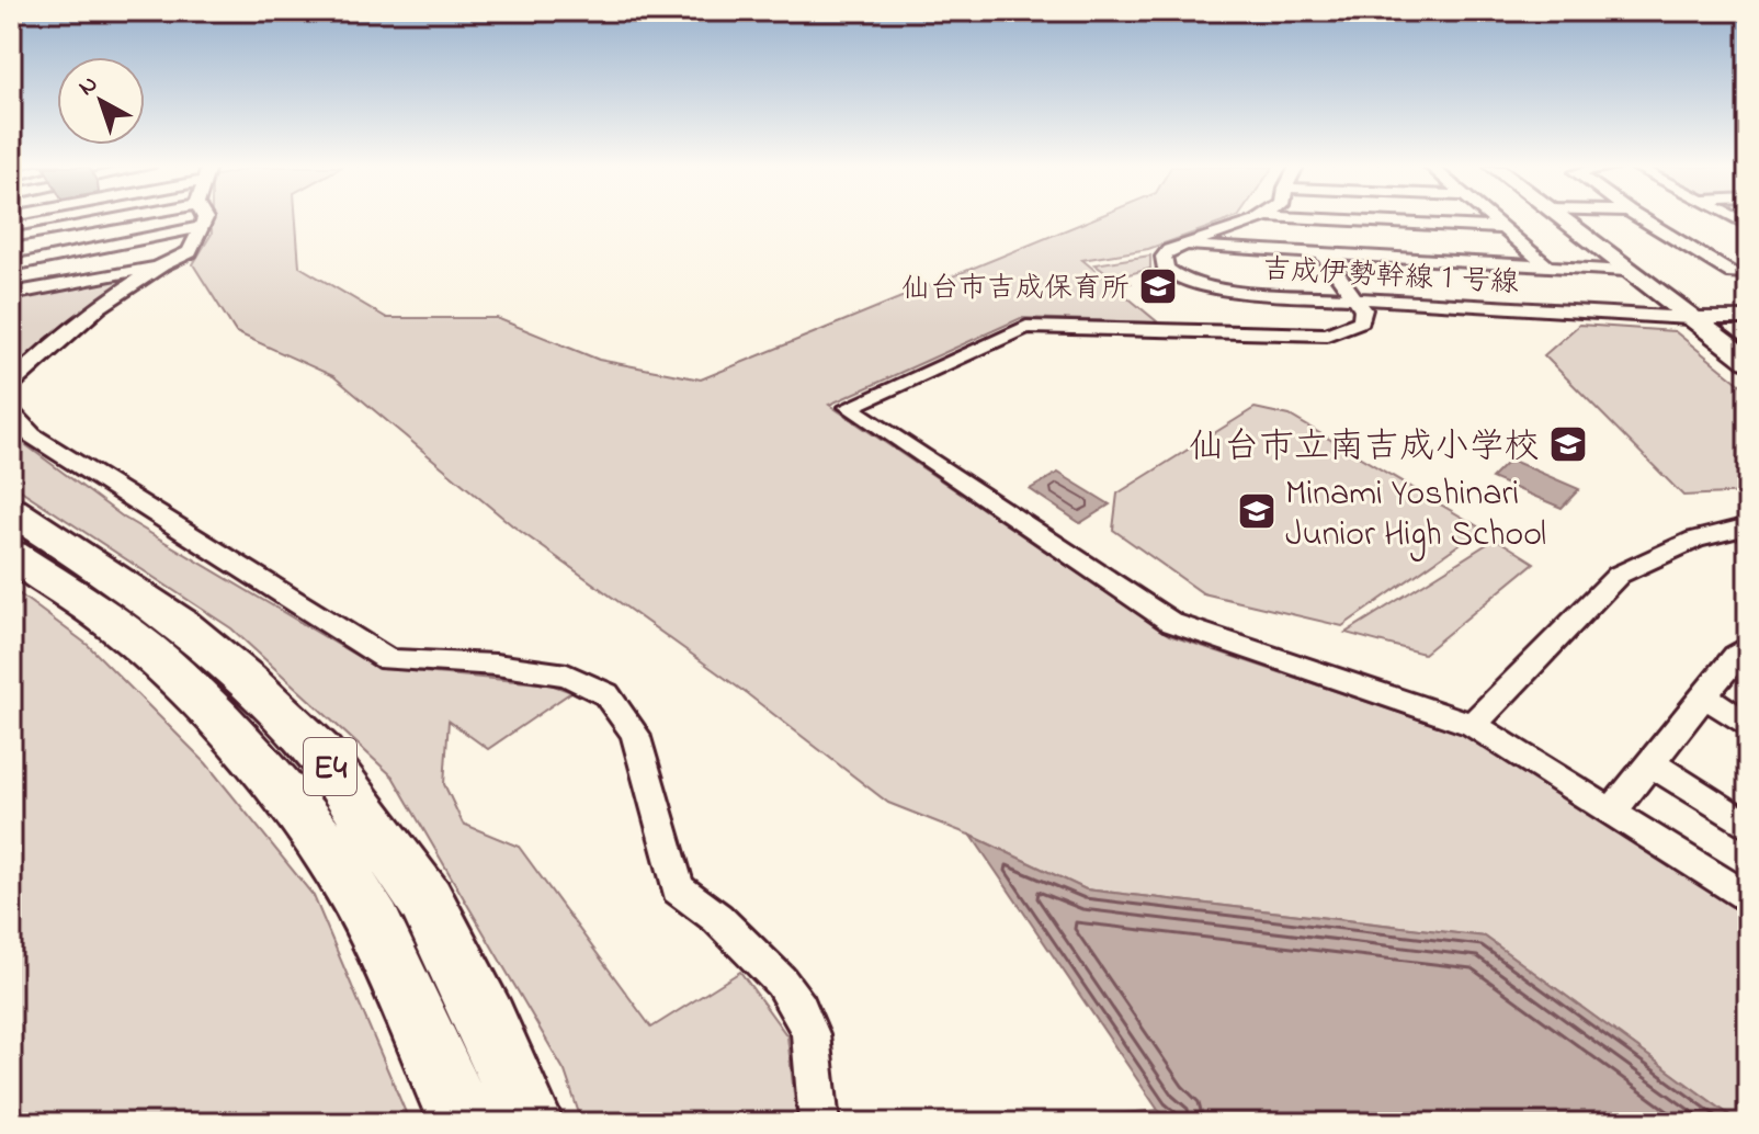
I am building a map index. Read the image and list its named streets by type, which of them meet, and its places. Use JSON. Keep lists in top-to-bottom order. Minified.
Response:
{"streets":{"highway":["E4"],"street":["吉成伊勢幹線１号線"]},"places":{"school or university":["仙台市吉成保育所","仙台市立南吉成小学校","Minami Yoshinari Junior High School"]},"north":"top left"}
